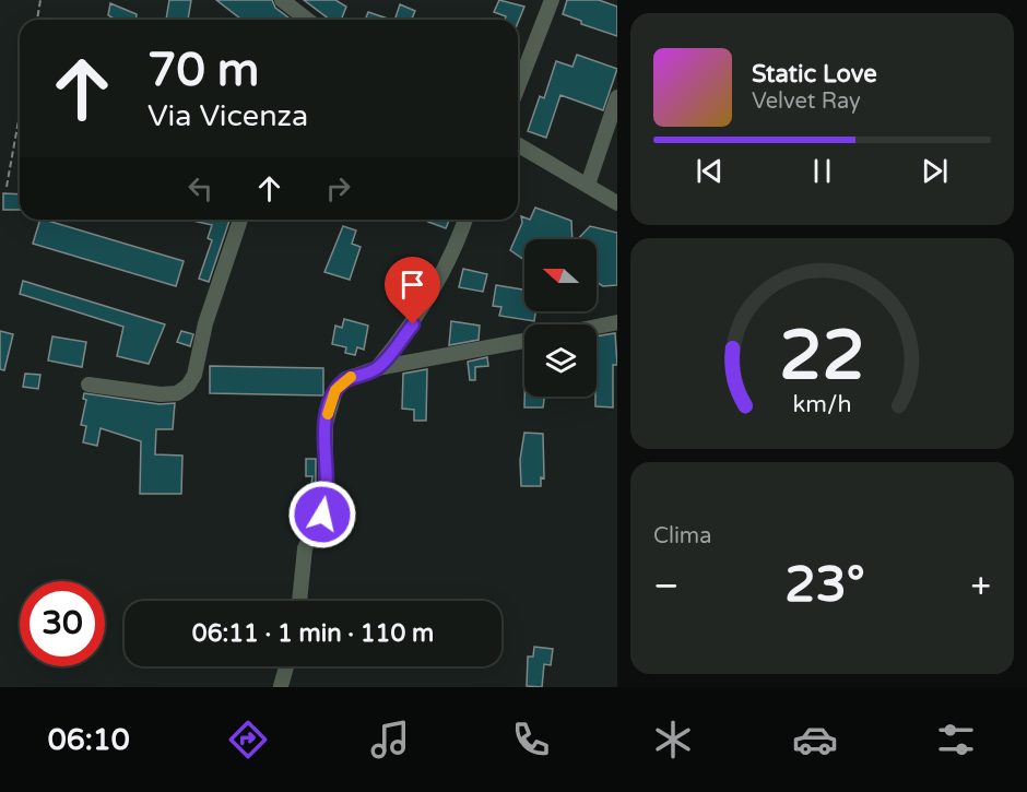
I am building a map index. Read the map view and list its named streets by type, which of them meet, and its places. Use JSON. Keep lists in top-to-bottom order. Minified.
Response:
{"north":"left","page":{"turn":["70 m","Via Vicenza"],"song":["Static Love","Velvet Ray"],"tile":"Clima","heat":["−","23°","+"],"limit":"30","trip":"06:11 · 1 min · 110 m","tabs":"06:10","gauge":["22","km/h"]}}
